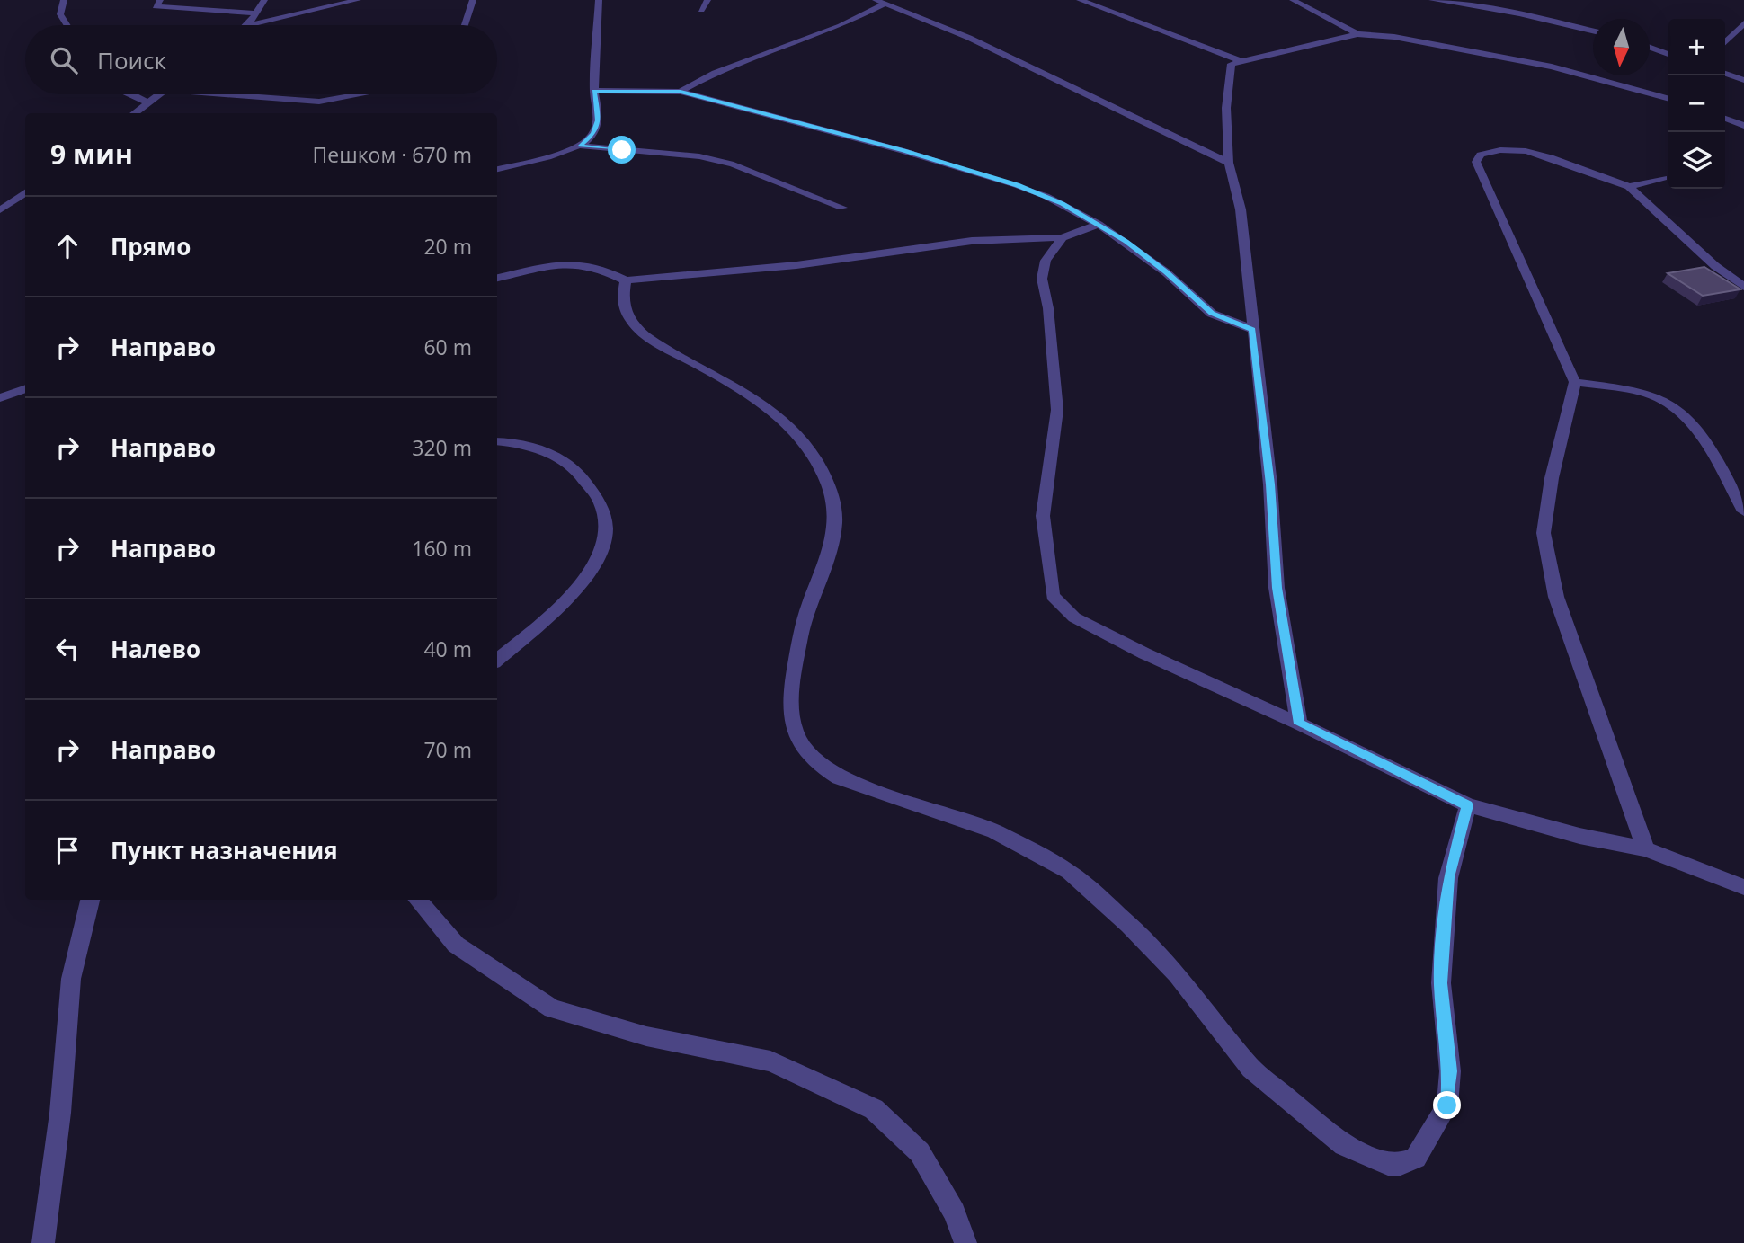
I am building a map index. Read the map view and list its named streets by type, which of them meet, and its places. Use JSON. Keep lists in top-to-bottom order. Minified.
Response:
{"north":"bottom","page":{"map_buttons":["+","−"],"search":"Поиск","heading":["9 мин","Пешком · 670 m"],"list":[["Прямо","20 m"],["Направо","60 m"],["Направо","320 m"],["Направо","160 m"],["Налево","40 m"],["Направо","70 m"],"Пункт назначения"]}}
